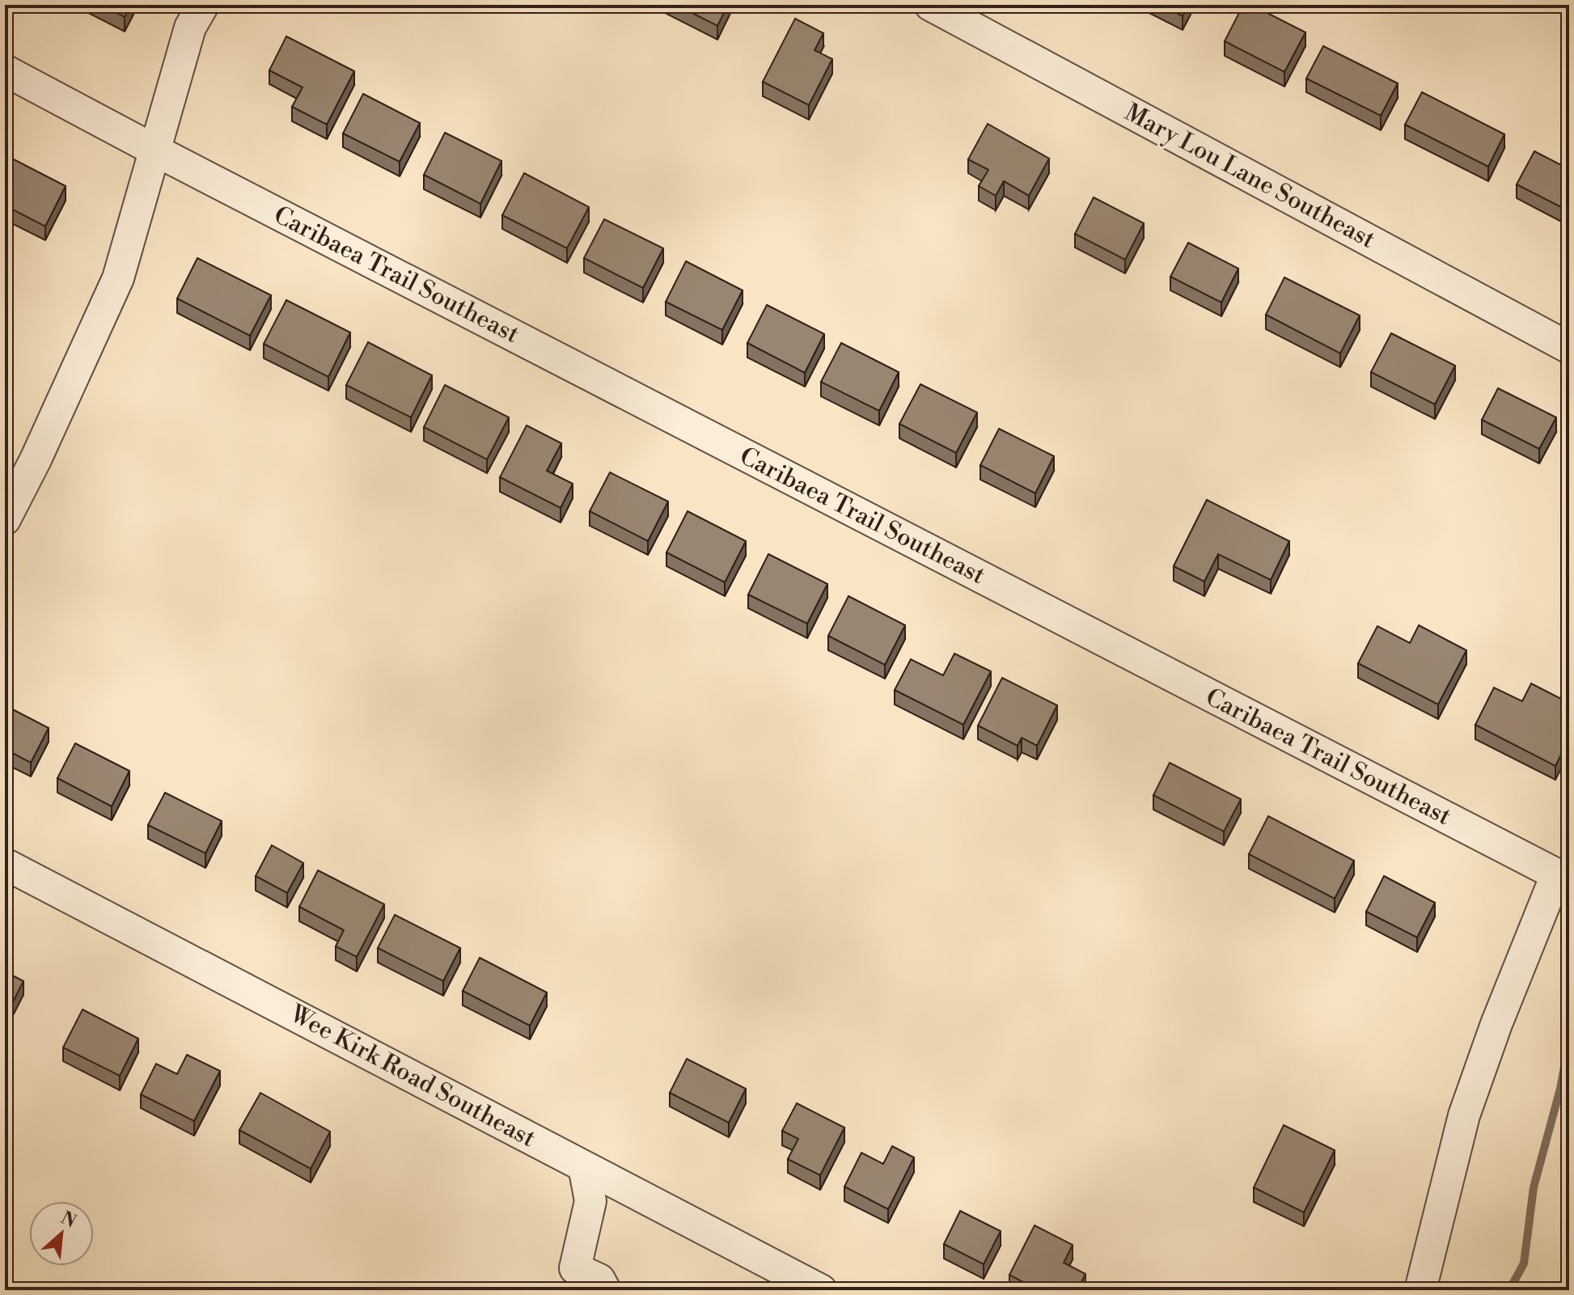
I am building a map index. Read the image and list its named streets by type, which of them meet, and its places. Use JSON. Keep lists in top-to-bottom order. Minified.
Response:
{"streets":{"street":["Mary Lou Lane Southeast","Caribaea Trail Southeast","Wee Kirk Road Southeast"]},"north":"top right"}
